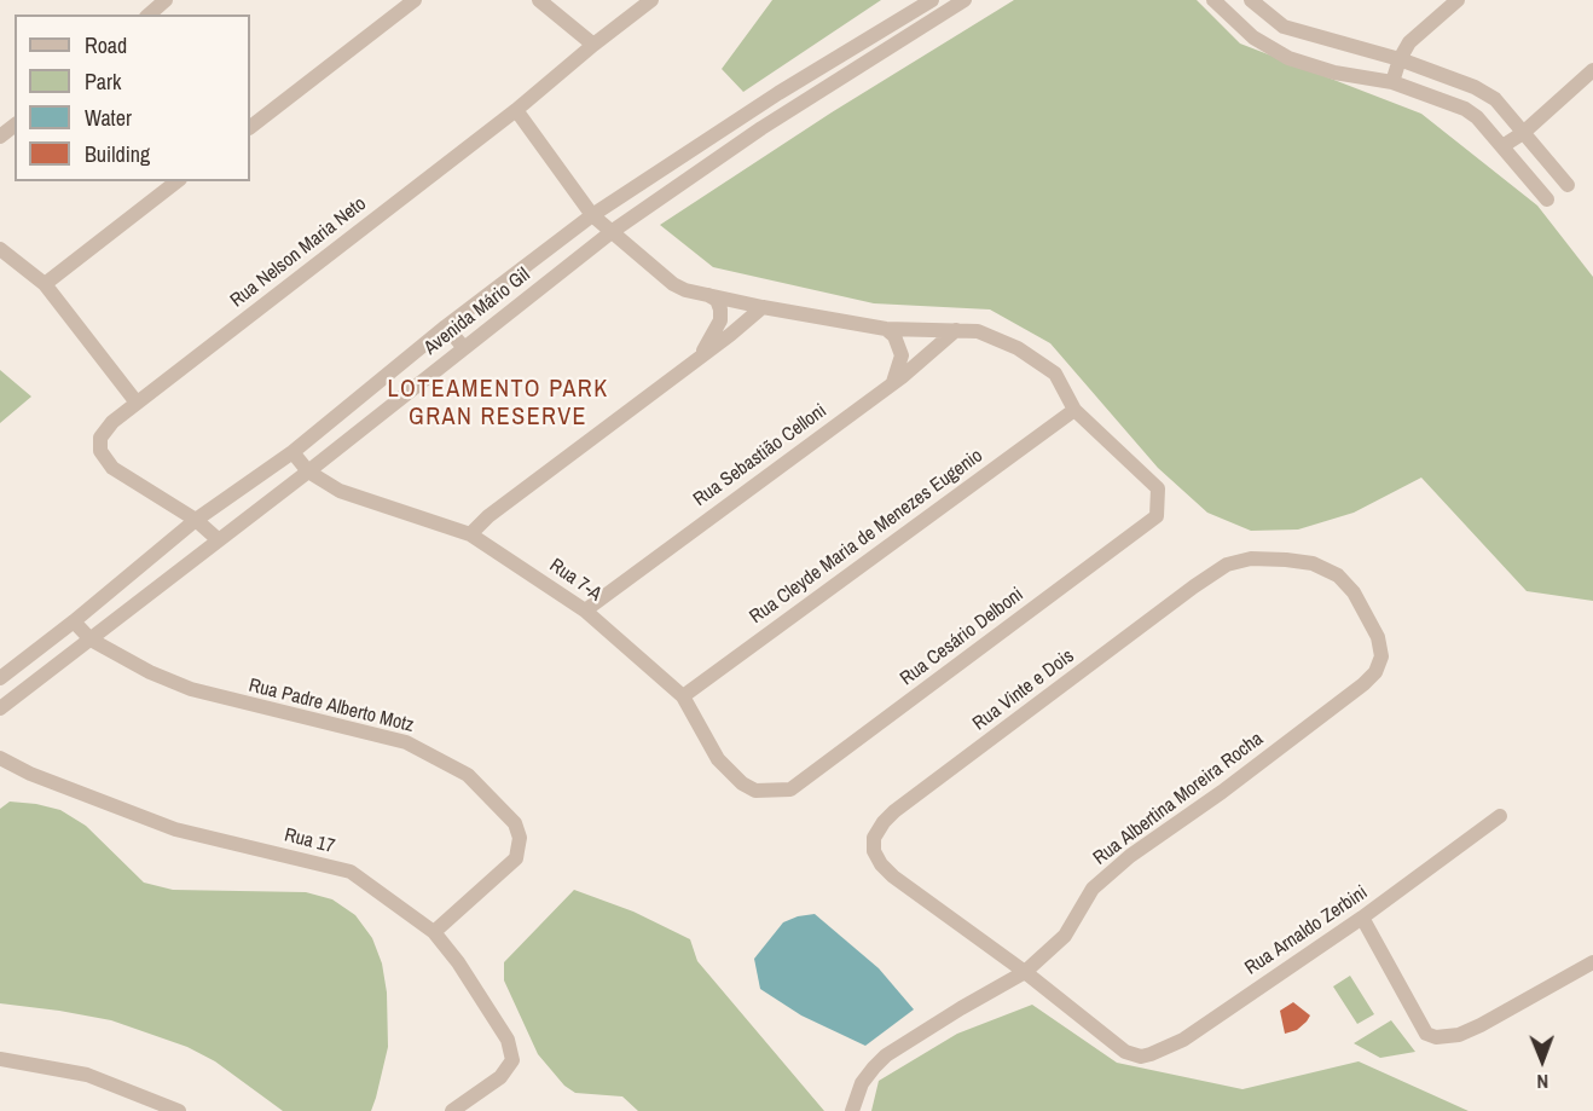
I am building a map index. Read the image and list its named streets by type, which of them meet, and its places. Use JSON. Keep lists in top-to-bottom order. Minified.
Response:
{"streets":{"street":["Rua Nelson Maria Neto","Avenida Mário Gil","Rua Sebastião Celloni","Rua Cleyde Maria de Menezes Eugenio","Rua 7-A","Rua Cesário Delboni","Rua Vinte e Dois","Rua Padre Alberto Motz","Rua Albertina Moreira Rocha","Rua 17","Rua Arnaldo Zerbini"]},"crossings":[["Rua Nelson Maria Neto","Avenida Mário Gil"],["Avenida Mário Gil","Rua 7-A"],["Avenida Mário Gil","Rua Padre Alberto Motz"],["Rua Sebastião Celloni","Rua 7-A"],["Rua Cleyde Maria de Menezes Eugenio","Rua 7-A"],["Rua Cleyde Maria de Menezes Eugenio","Rua Cesário Delboni"],["Rua 7-A","Rua Cesário Delboni"],["Rua Vinte e Dois","Rua Albertina Moreira Rocha"],["Rua Vinte e Dois","Rua Arnaldo Zerbini"],["Rua Padre Alberto Motz","Rua 17"],["Rua Albertina Moreira Rocha","Rua Arnaldo Zerbini"]],"districts":["LOTEAMENTO PARK GRAN RESERVE"],"legend":["Road","Park","Water","Building"],"north":"bottom"}
